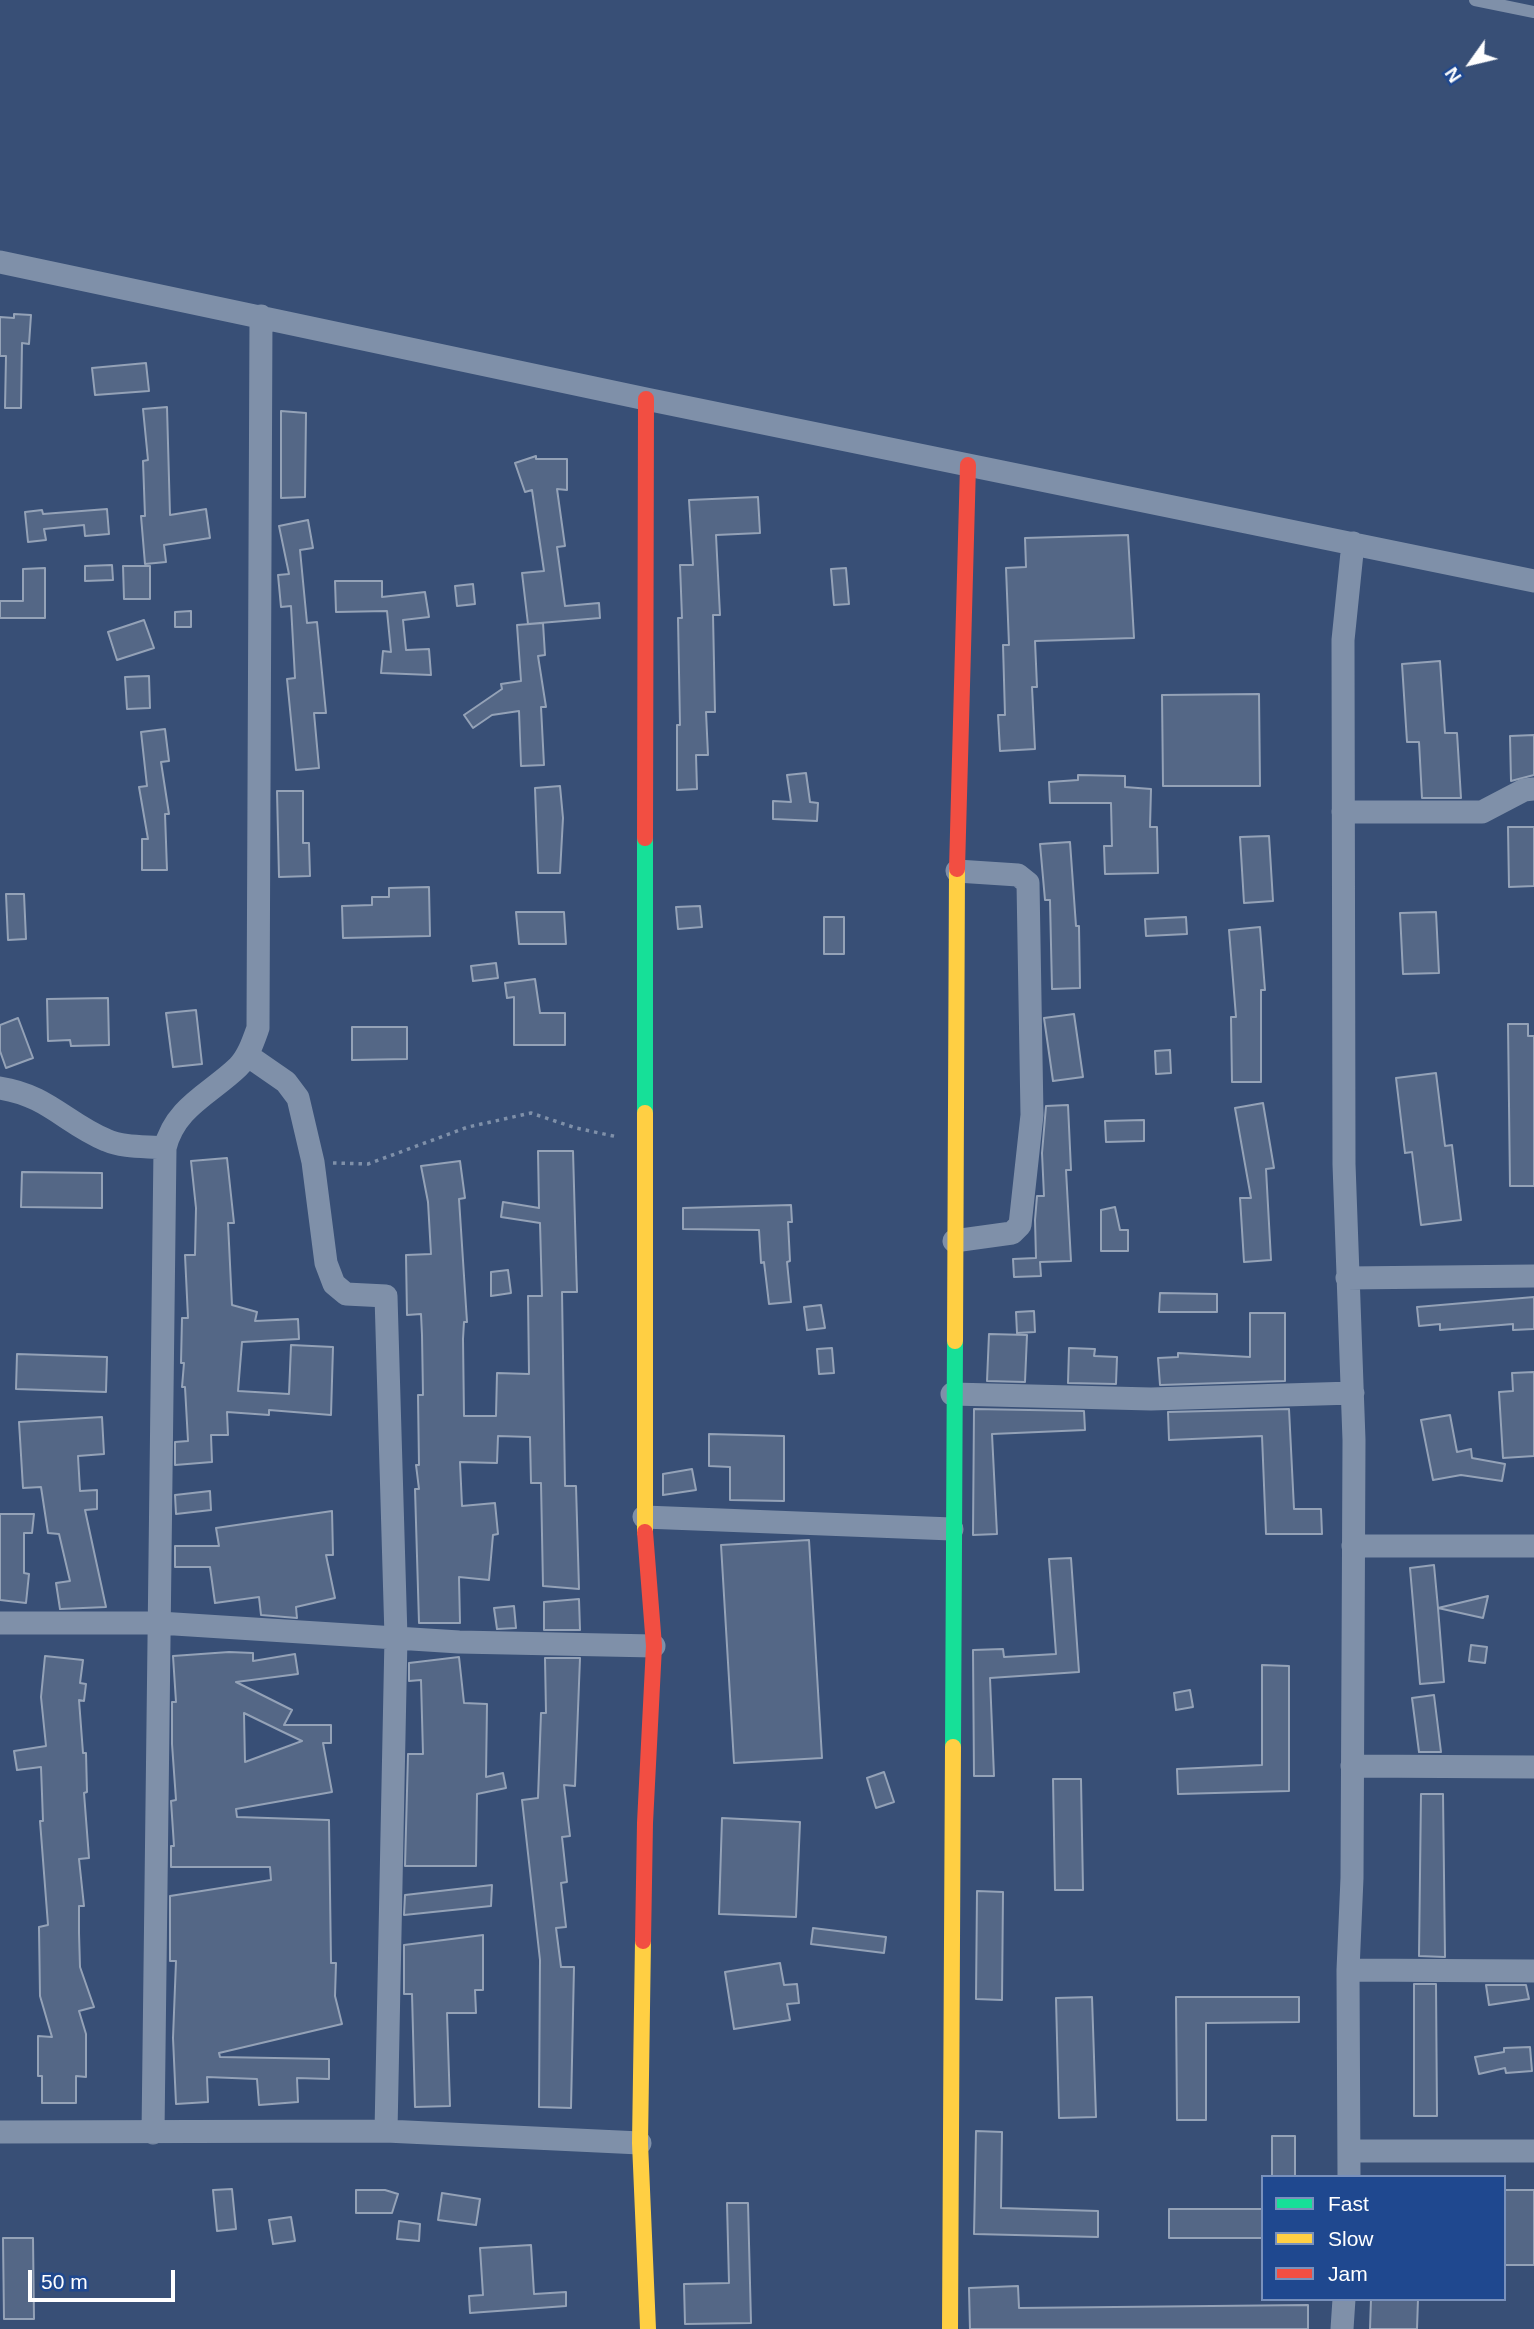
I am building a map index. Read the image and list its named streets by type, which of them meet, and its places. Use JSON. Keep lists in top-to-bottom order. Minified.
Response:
{"legend":["Fast","Slow","Jam"],"scale_bar":"50 m","north":"bottom left"}
